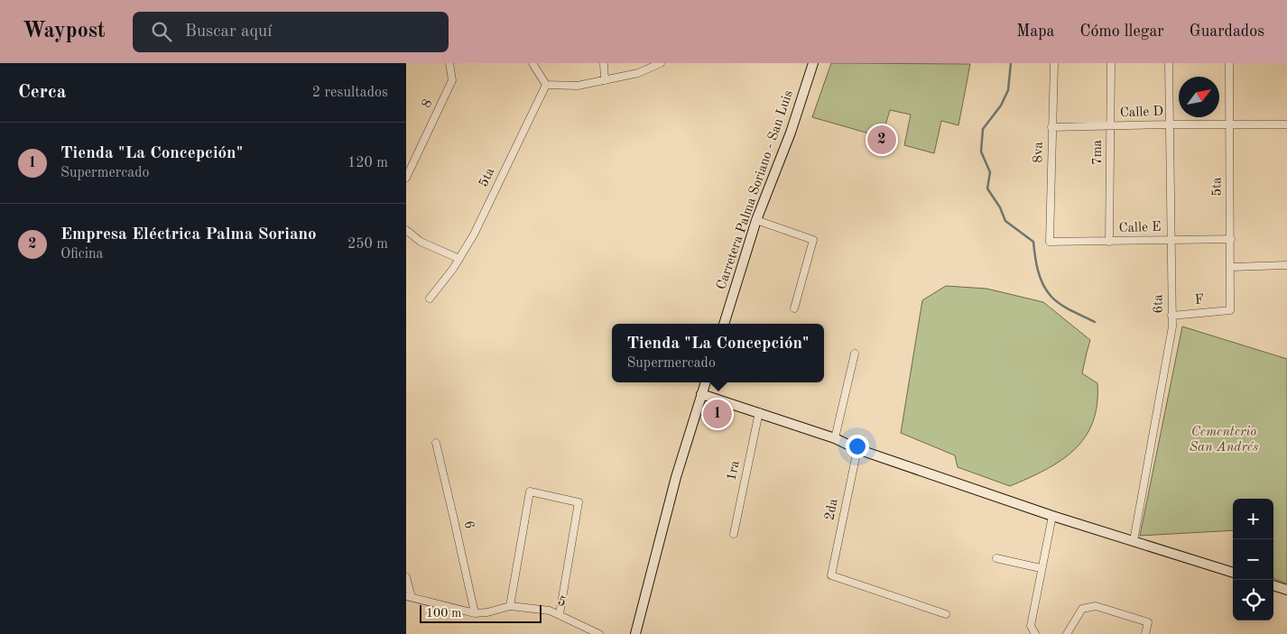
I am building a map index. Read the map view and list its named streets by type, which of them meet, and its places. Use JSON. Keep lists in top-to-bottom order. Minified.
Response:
{"streets":{"street":["8","Calle D","8va","7ma","5ta","Carretera Palma Soriano - San Luis","Calle E","F","6ta","1ra","2da","6","5"]},"crossings":[["Calle D","8va"],["Calle D","7ma"],["Calle D","5ta"],["Calle D","6ta"],["8va","Calle E"],["7ma","Calle E"],["5ta","Calle E"],["5ta","F"],["Calle E","6ta"],["F","6ta"],["6","5"]],"parks":["Cementerio San Andrés"],"scale_bar":"100 m","north":"top right","page":{"header":"Waypost","search":"Buscar aquí","nav":["Mapa","Cómo llegar","Guardados"],"heading":["Cerca","2 resultados"],"list":[{"mark":"1","name":"Tienda \"La Concepción\"","note":"Supermercado","value":"120 m"},{"mark":"2","name":"Empresa Eléctrica Palma Soriano","note":"Oficina","value":"250 m"}],"pins":["2","1"],"popup":["Tienda \"La Concepción\"","Supermercado"],"map_buttons":["+","−"],"scale":"100 m"}}
